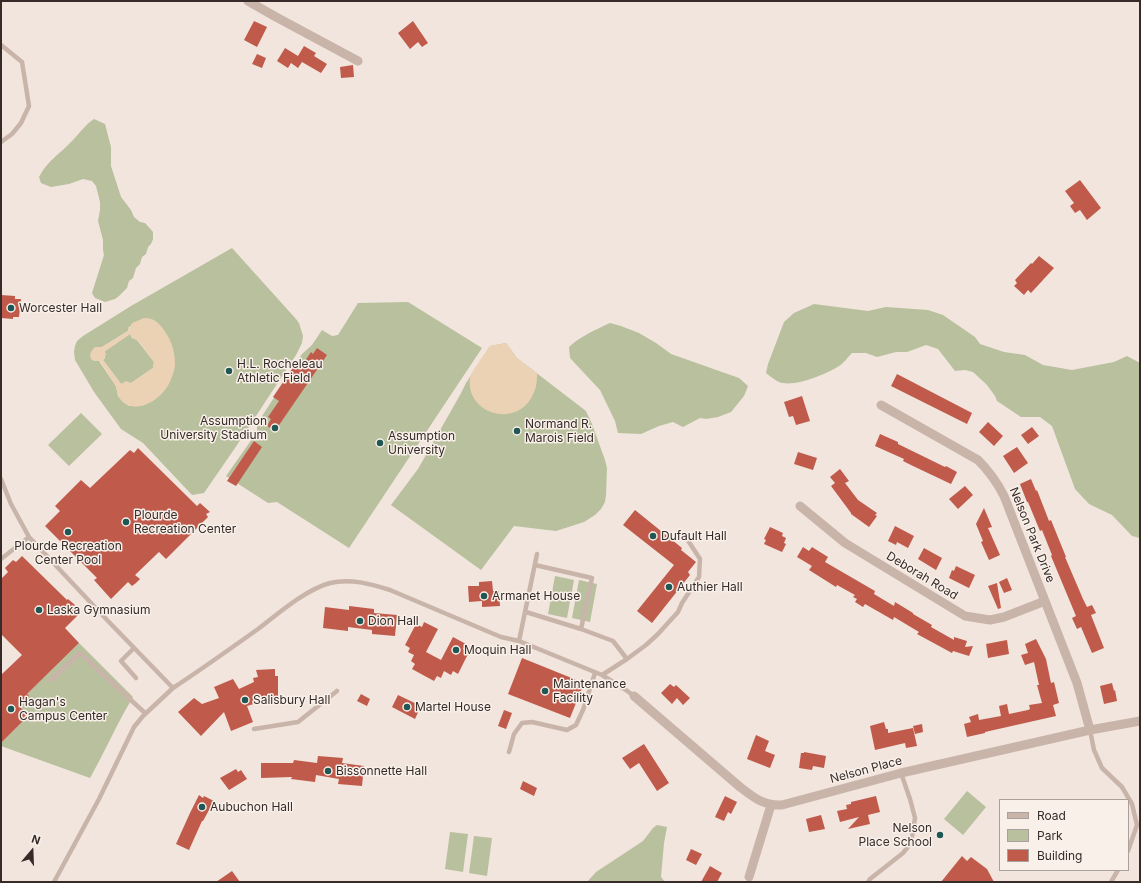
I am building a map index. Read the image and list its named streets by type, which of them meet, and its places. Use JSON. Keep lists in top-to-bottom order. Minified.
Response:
{"streets":{"street":["Nelson Park Drive","Deborah Road","Nelson Place"]},"crossings":[["Nelson Park Drive","Deborah Road"],["Nelson Park Drive","Nelson Place"]],"places":["Worcester Hall","H.L. Rocheleau Athletic Field","Assumption University Stadium","Normand R. Marois Field","Assumption University","Plourde Recreation Center","Plourde Recreation Center Pool","Dufault Hall","Authier Hall","Armanet House","Laska Gymnasium","Dion Hall","Moquin Hall","Maintenance Facility","Salisbury Hall","Martel House","Hagan's Campus Center","Bissonnette Hall","Aubuchon Hall","Nelson Place School"],"legend":["Road","Park","Building"],"north":"top"}
